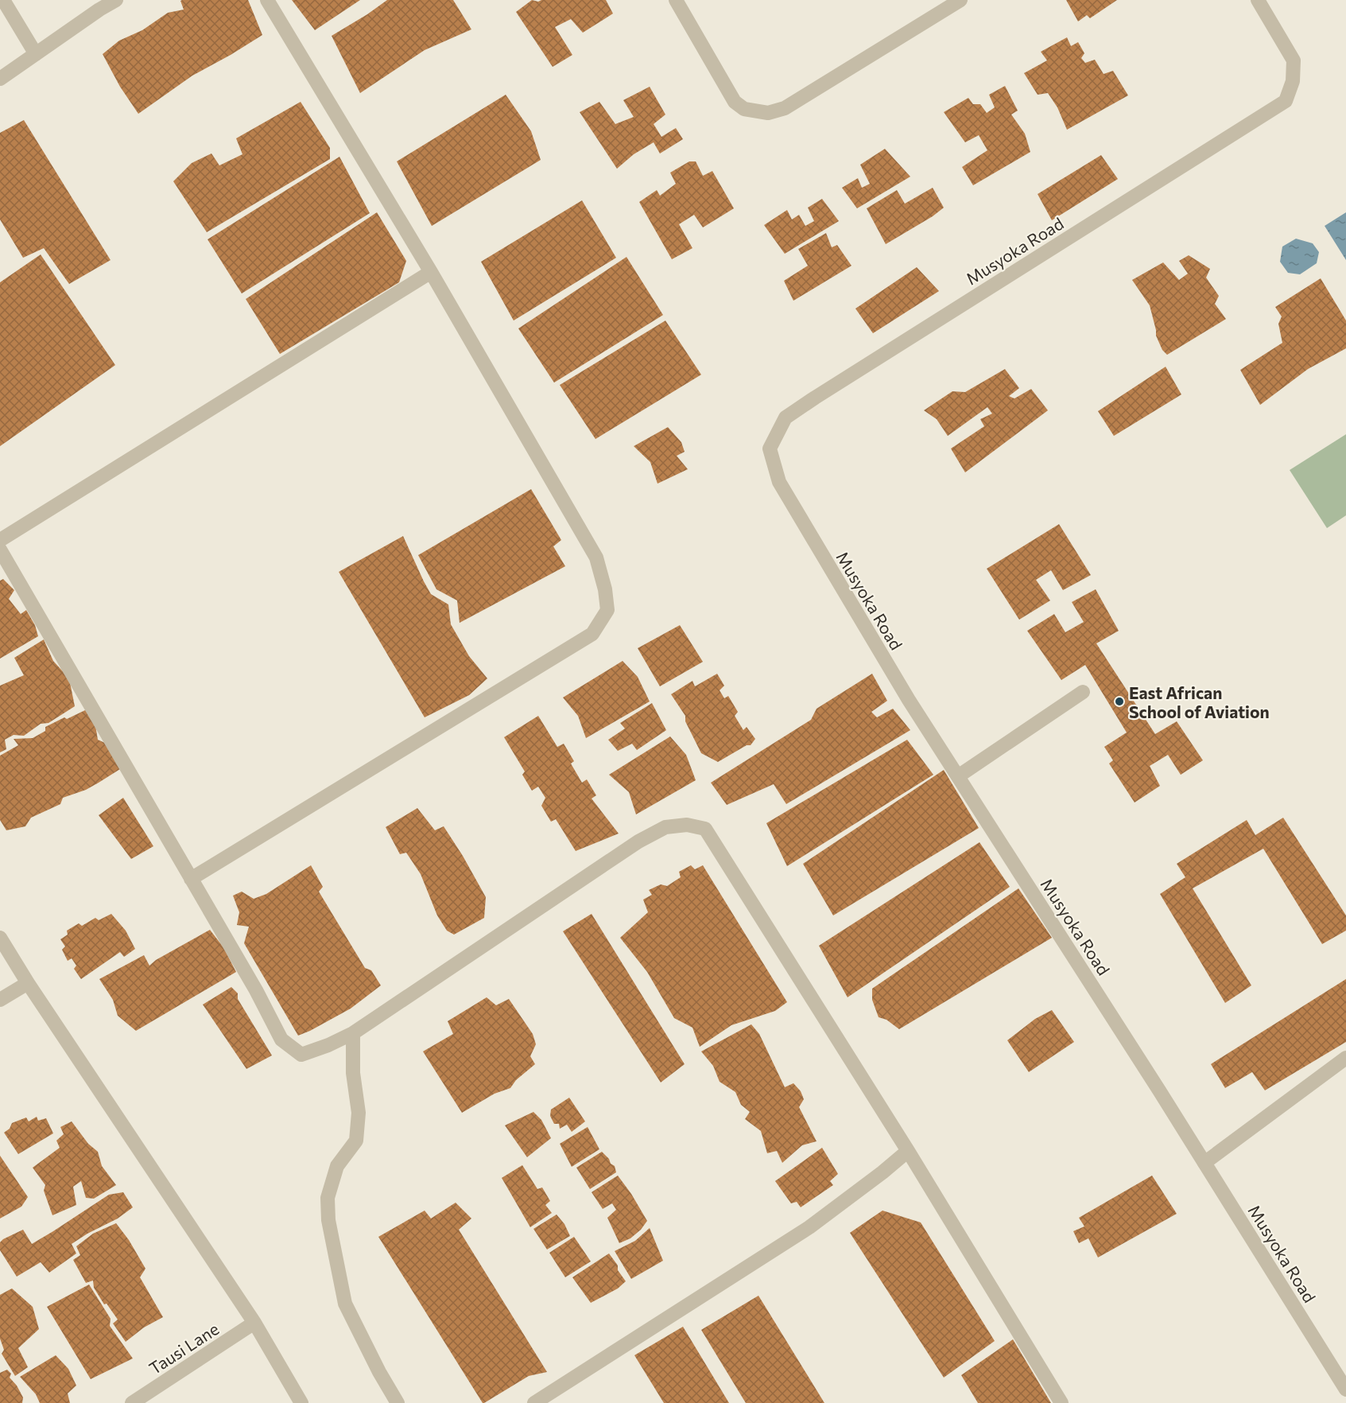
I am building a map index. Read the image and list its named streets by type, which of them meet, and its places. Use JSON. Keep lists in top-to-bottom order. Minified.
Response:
{"streets":{"street":["Musyoka Road","Tausi Lane"]},"places":["East African School of Aviation"]}
